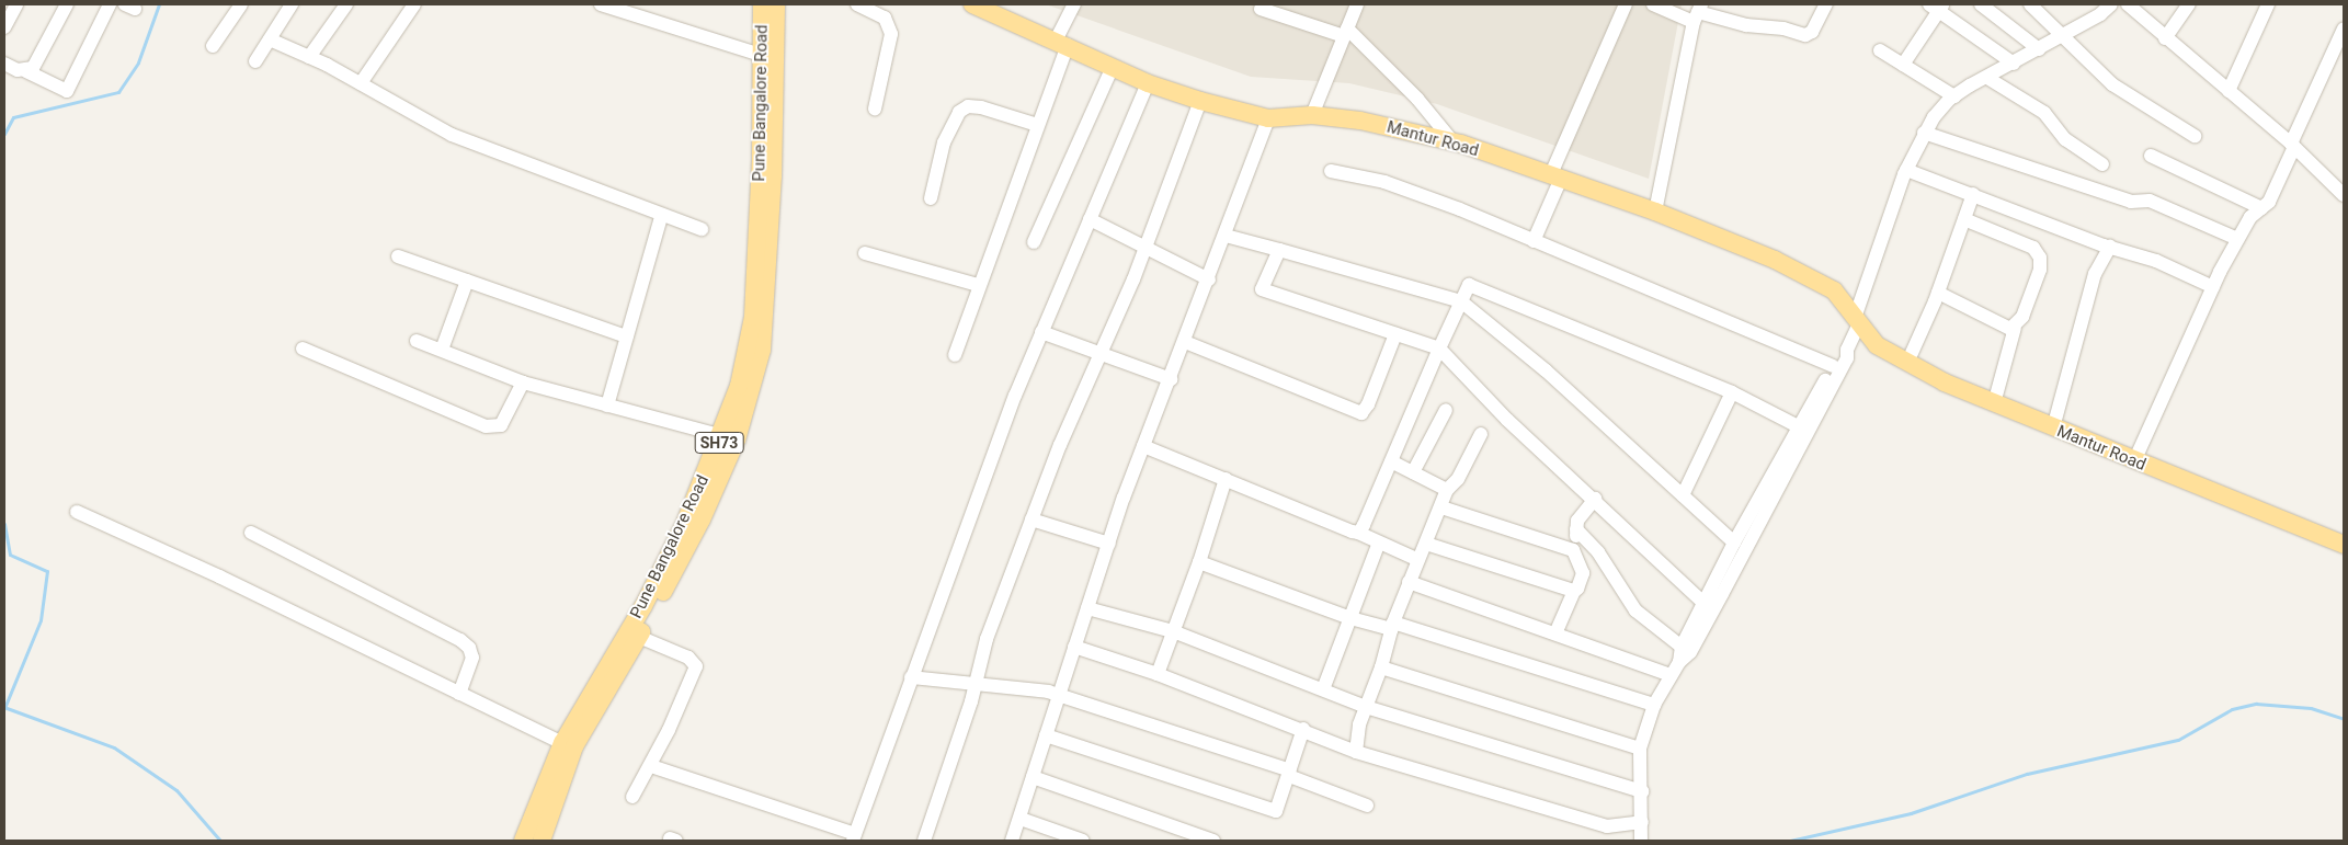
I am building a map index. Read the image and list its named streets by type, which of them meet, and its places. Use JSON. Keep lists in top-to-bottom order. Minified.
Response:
{"streets":{"main road":["Pune Bangalore Road","Mantur Road","SH73"]}}
